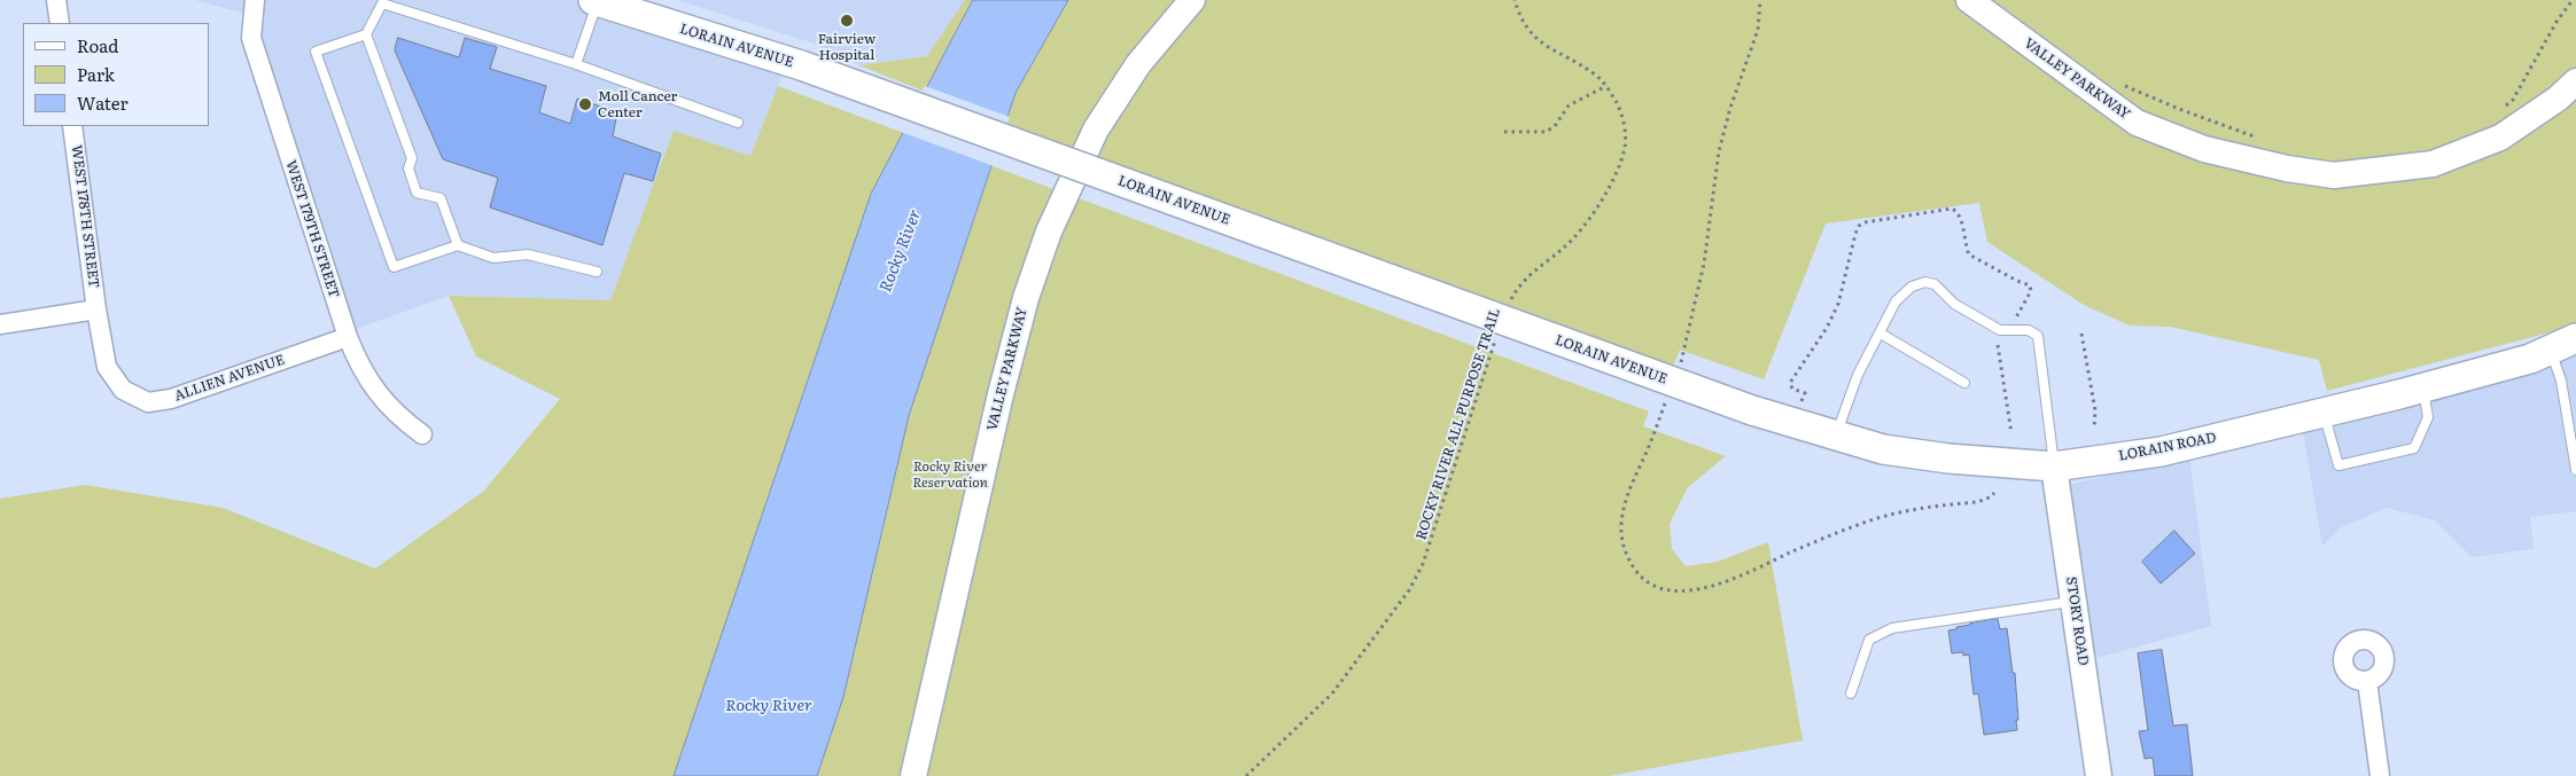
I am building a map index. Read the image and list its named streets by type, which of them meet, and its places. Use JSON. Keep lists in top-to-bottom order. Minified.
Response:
{"streets":{"main road":["LORAIN AVENUE","LORAIN ROAD"],"street":["VALLEY PARKWAY","WEST 178TH STREET","WEST 179TH STREET","ALLIEN AVENUE","STORY ROAD"],"path":["ROCKY RIVER ALL PURPOSE TRAIL"]},"crossings":[["LORAIN AVENUE","LORAIN ROAD"],["WEST 178TH STREET","ALLIEN AVENUE"],["WEST 179TH STREET","ALLIEN AVENUE"],["LORAIN ROAD","STORY ROAD"]],"water":["Rocky River"],"parks":["Rocky River Reservation"],"places":["Fairview Hospital","Moll Cancer Center"],"legend":["Road","Park","Water"]}
